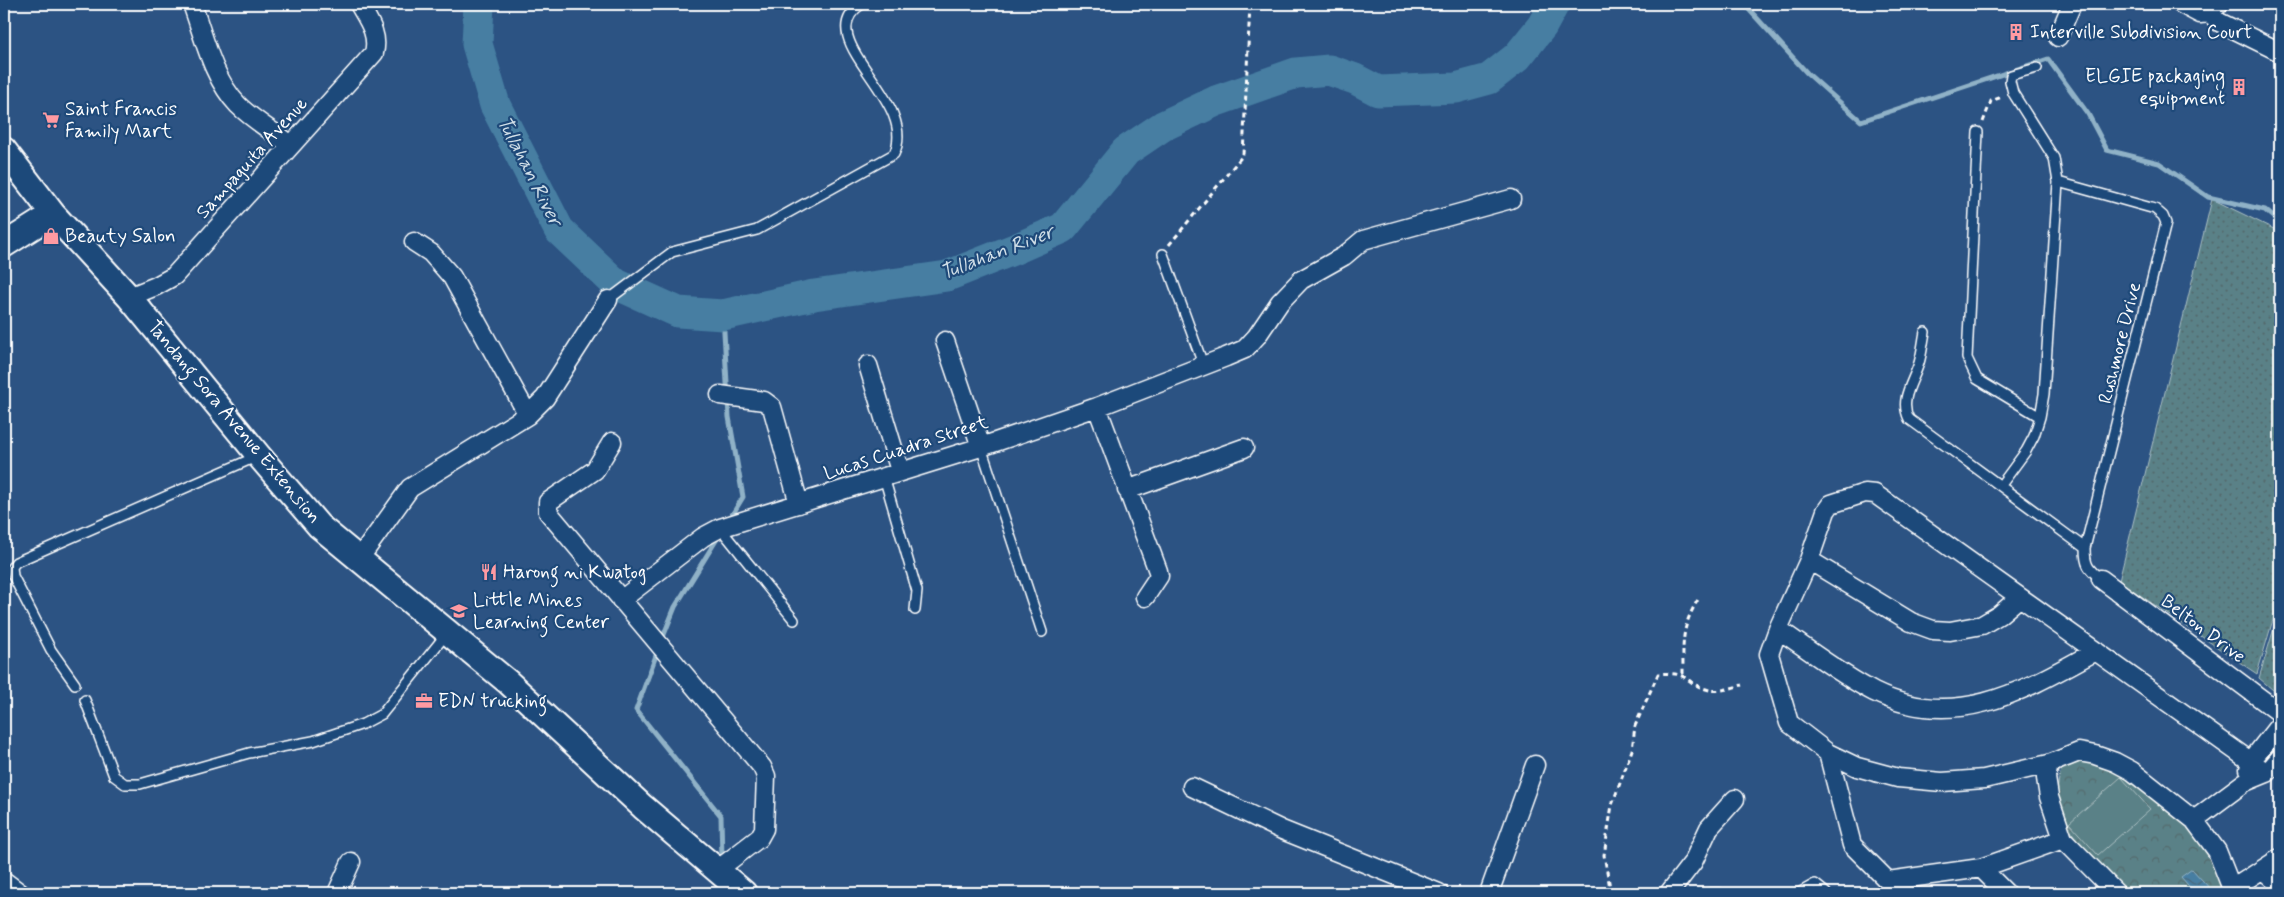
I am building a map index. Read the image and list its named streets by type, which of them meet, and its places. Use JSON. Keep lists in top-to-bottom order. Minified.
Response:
{"streets":{"main road":["Tandang Sora Avenue Extension"],"street":["Sampaguita Avenue","Lucas Cuadra Street","Belton Drive"],"lane":["Rushmore Drive"]},"crossings":[["Sampaguita Avenue","Tandang Sora Avenue Extension"],["Rushmore Drive","Belton Drive"]],"water":["Tullahan River"],"places":{"building":["Interville Subdivision Court","ELGIE packaging equipment"],"supermarket":["Saint Francis Family Mart"],"shop":["Beauty Salon"],"restaurant":["Harong ni Kwatog"],"school or university":["Little Mines Learning Center"],"office":["EDN trucking"]}}
